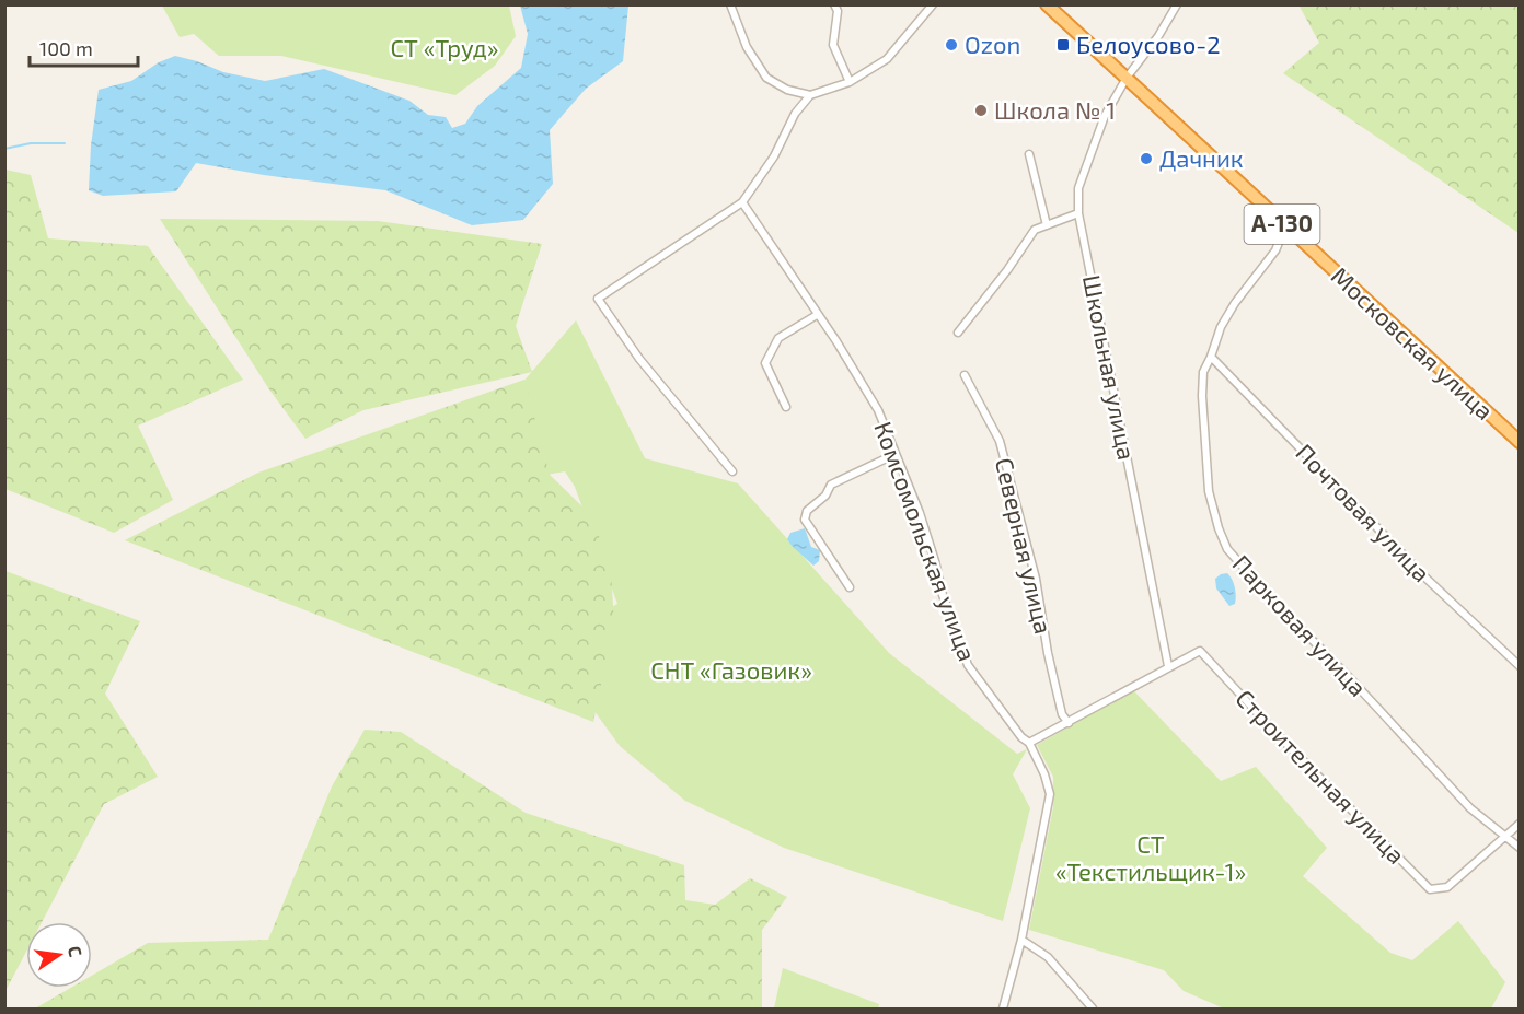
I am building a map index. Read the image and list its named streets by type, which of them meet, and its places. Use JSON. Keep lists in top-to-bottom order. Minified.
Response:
{"streets":{"highway":["А-130","Московская улица"],"street":["Школьная улица","Почтовая улица","Комсомольская улица","Северная улица","Парковая улица","Строительная улица"]},"crossings":[["Московская улица","Школьная улица"],["Московская улица","Парковая улица"],["Школьная улица","Строительная улица"],["Почтовая улица","Парковая улица"],["Парковая улица","Строительная улица"]],"parks":["СТ «Труд»","СНТ «Газовик»","СТ «Текстильщик-1»"],"places":{"other":["Ozon","Школа № 1","Дачник"],"transit":["Белоусово-2"]},"scale_bar":"100 m","north":"right"}
